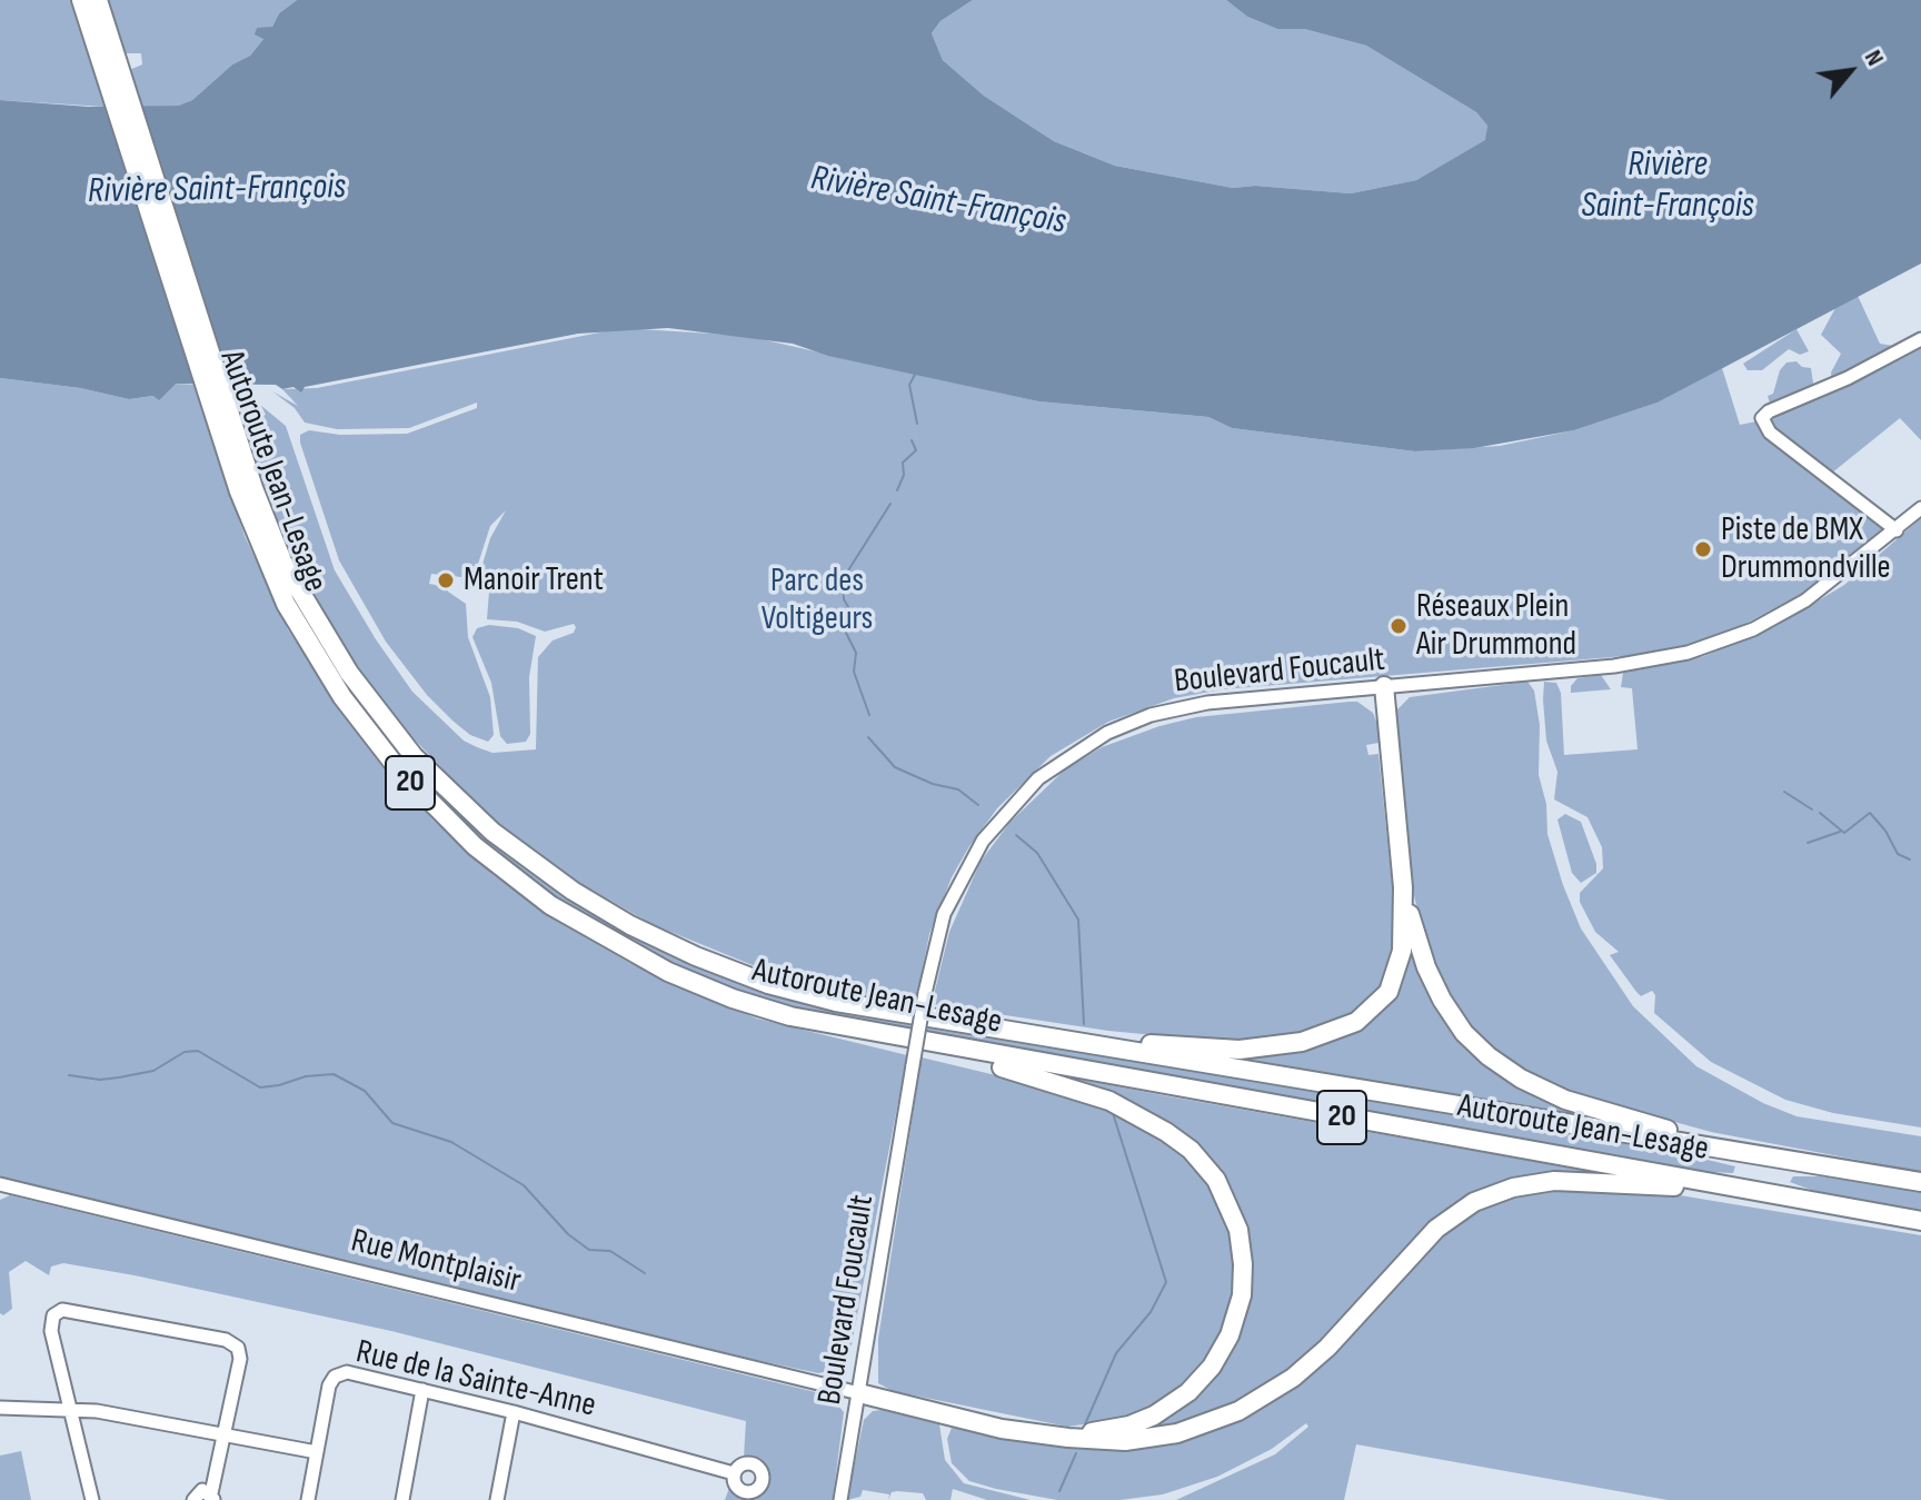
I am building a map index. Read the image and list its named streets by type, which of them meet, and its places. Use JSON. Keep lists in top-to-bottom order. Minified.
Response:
{"streets":{"highway":["Autoroute Jean-Lesage","20"],"street":["Boulevard Foucault","Rue Montplaisir","Rue de la Sainte-Anne"]},"crossings":[["Boulevard Foucault","Rue Montplaisir"]],"water":["Rivière Saint-François"],"parks":["Parc des Voltigeurs"],"places":["Piste de BMX Drummondville","Manoir Trent","Réseaux Plein Air Drummond"],"north":"top right"}
